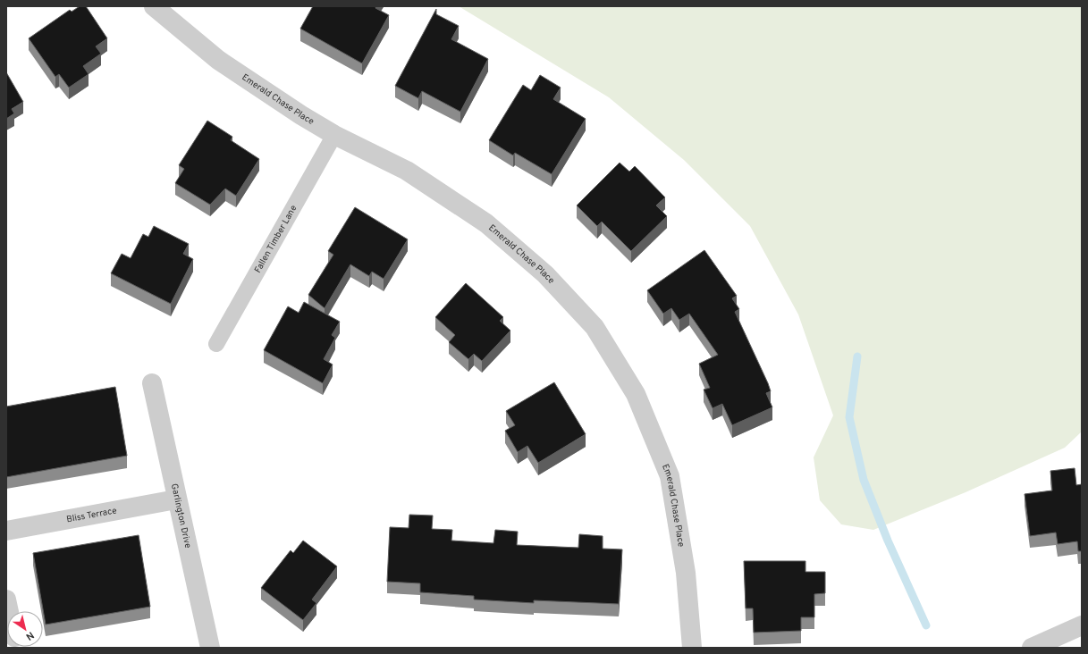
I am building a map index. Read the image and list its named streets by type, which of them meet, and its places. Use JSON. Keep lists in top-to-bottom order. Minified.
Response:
{"streets":{"street":["Emerald Chase Place","Bliss Terrace","Garlington Drive"],"lane":["Fallen Timber Lane"]},"crossings":[["Emerald Chase Place","Fallen Timber Lane"],["Bliss Terrace","Garlington Drive"]],"north":"bottom right"}
